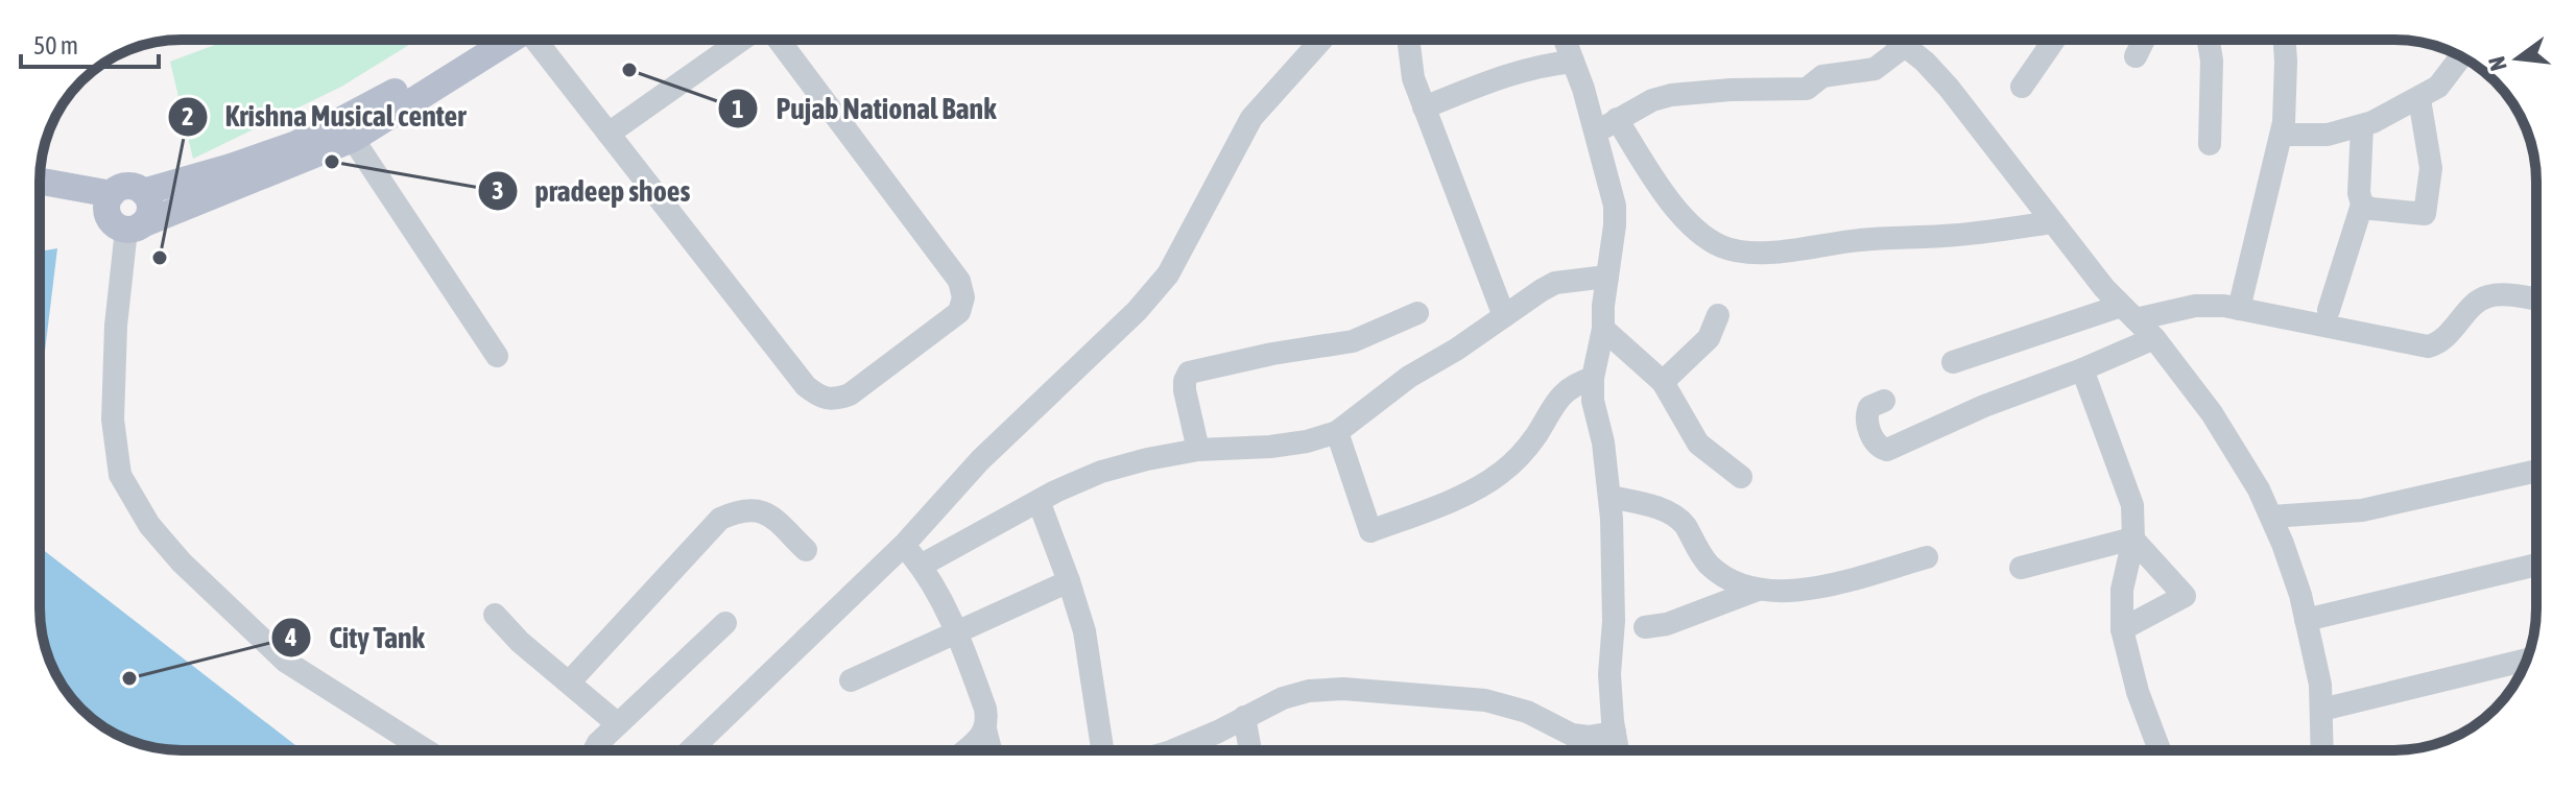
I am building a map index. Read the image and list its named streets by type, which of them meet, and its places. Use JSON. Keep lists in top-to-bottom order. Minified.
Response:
{"places":["Pujab National Bank","pradeep shoes","Krishna Musical center","City Tank"],"scale_bar":"50 m","north":"left"}
